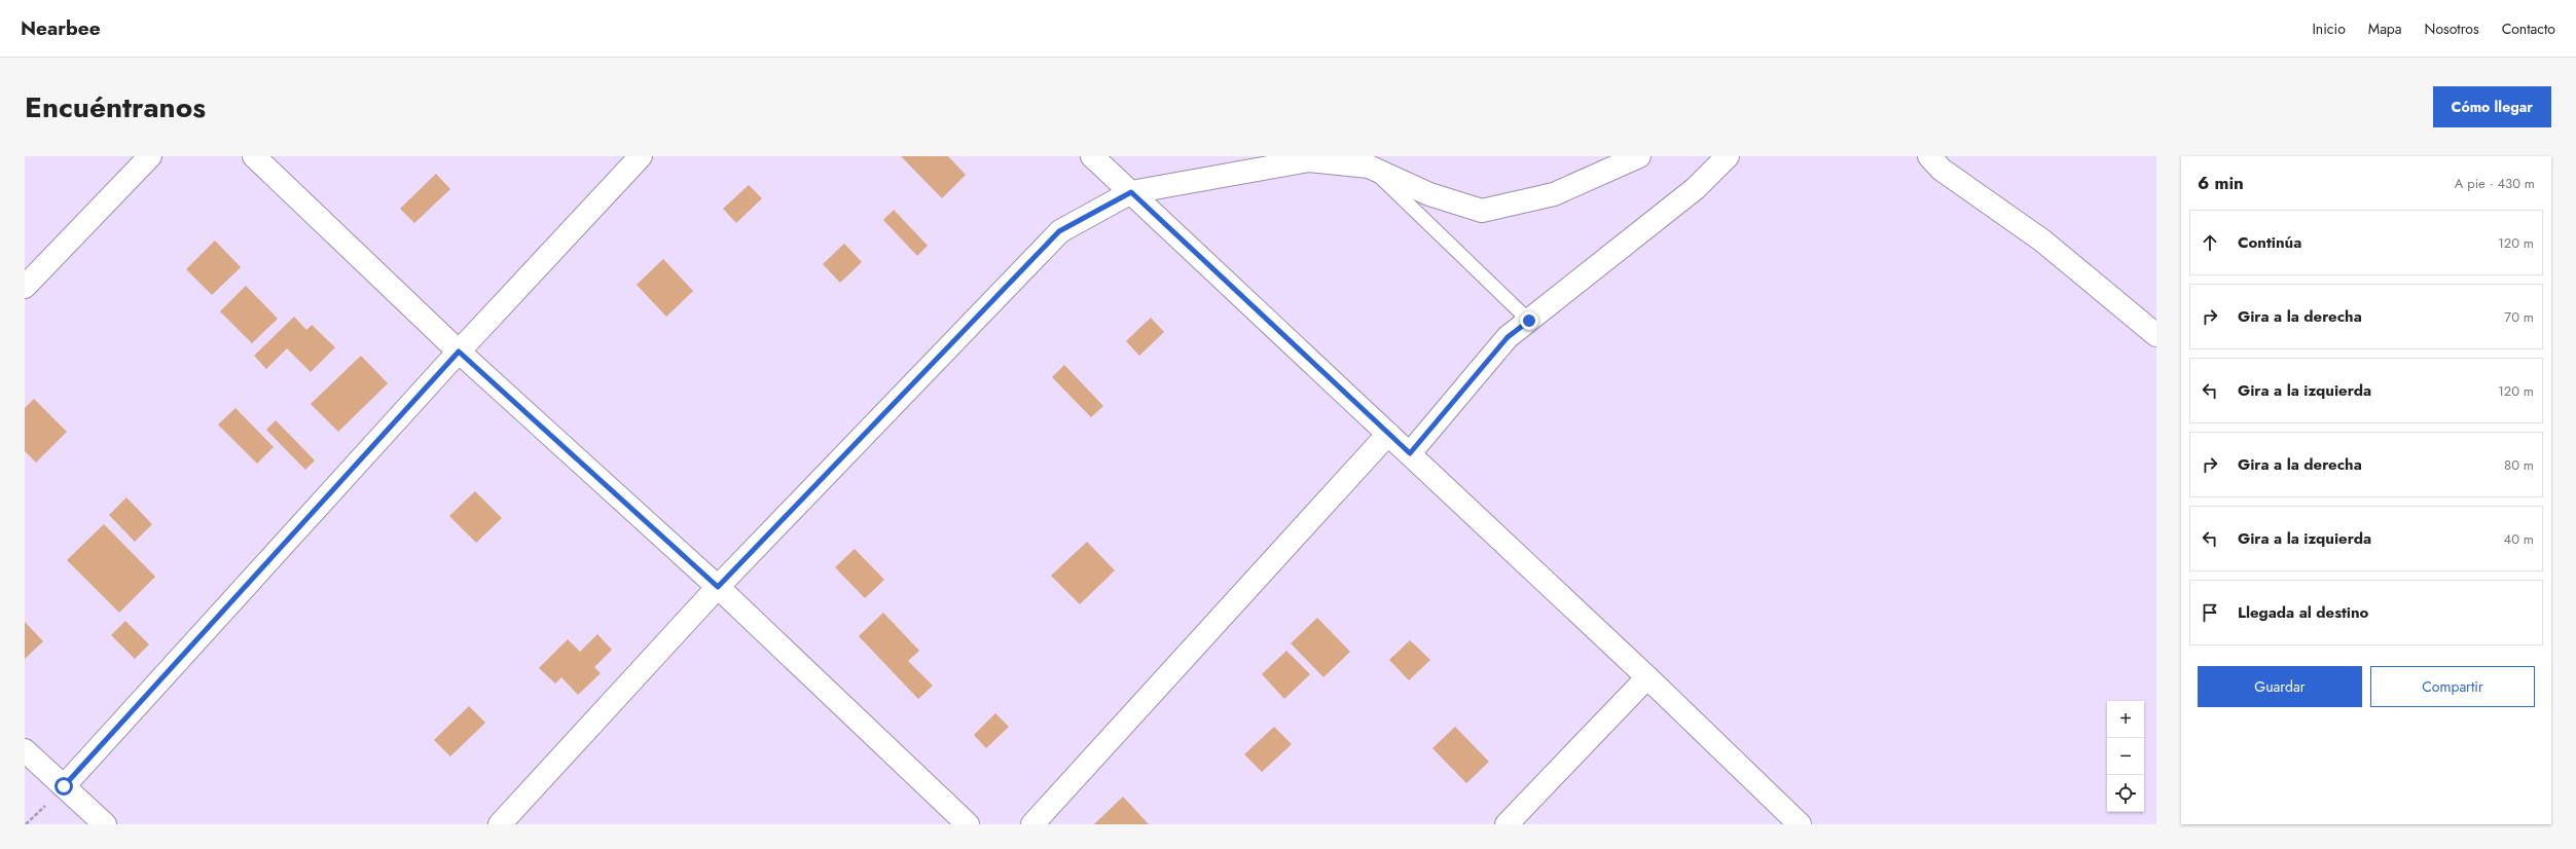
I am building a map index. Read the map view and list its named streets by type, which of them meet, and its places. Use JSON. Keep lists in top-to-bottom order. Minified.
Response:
{"page":{"header":"Nearbee","nav":["Inicio","Mapa","Nosotros","Contacto"],"title":"Encuéntranos","buttons":["Cómo llegar",["Guardar","Compartir"]],"heading":["6 min","A pie · 430 m"],"list":[["Continúa","120 m"],["Gira a la derecha","70 m"],["Gira a la izquierda","120 m"],["Gira a la derecha","80 m"],["Gira a la izquierda","40 m"],"Llegada al destino"],"map_buttons":["+","−"]}}
